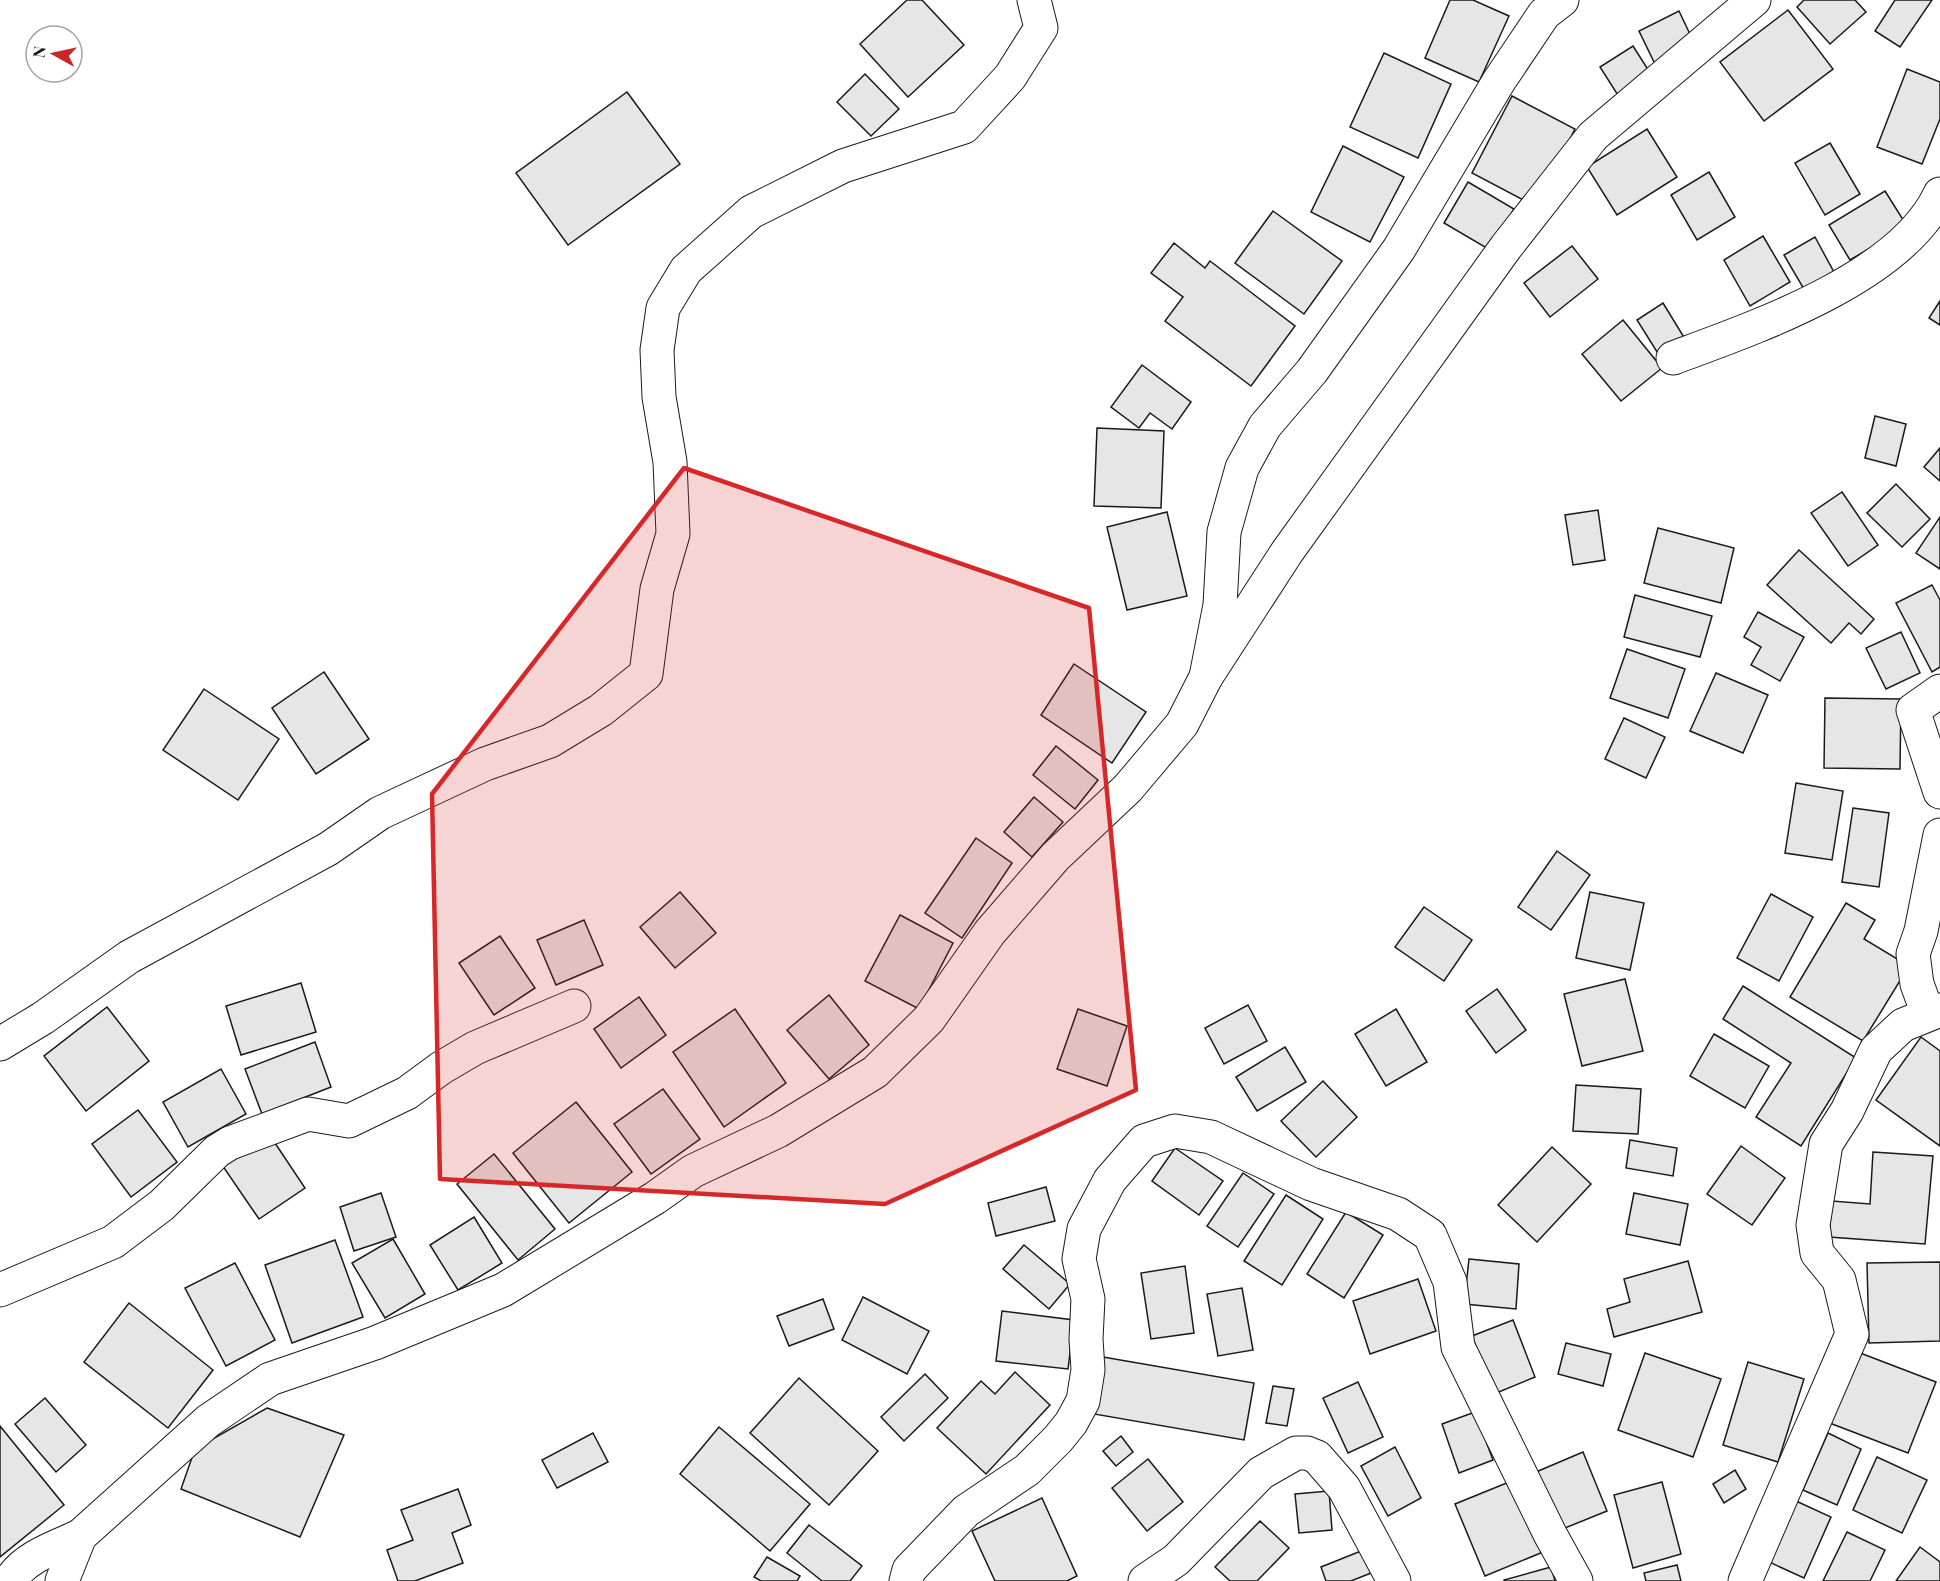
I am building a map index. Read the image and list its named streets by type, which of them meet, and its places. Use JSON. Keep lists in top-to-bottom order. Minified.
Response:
{"north":"left"}
